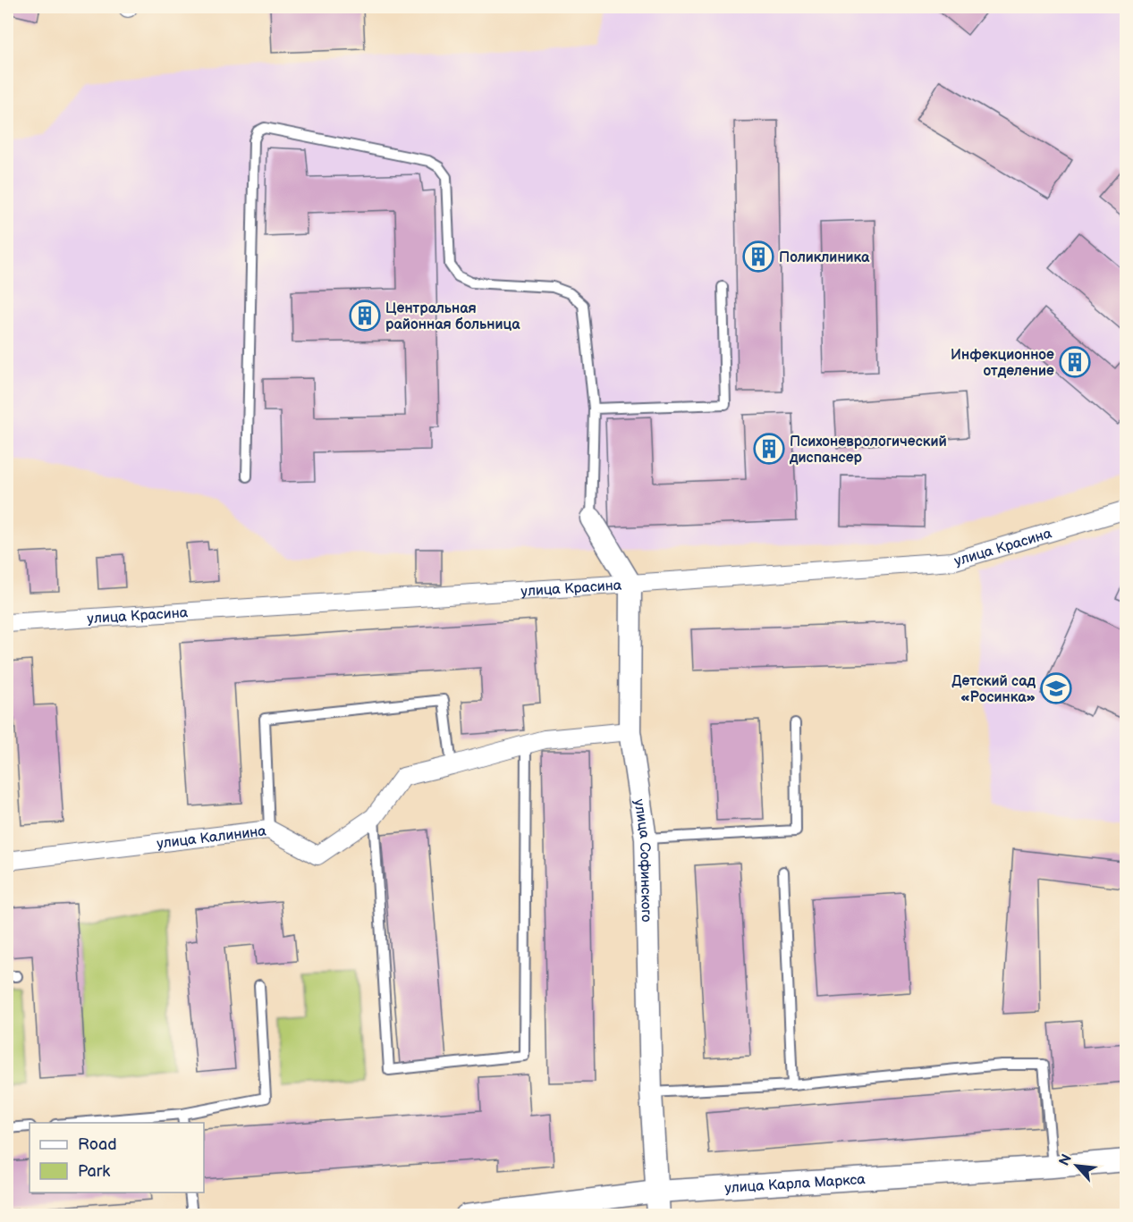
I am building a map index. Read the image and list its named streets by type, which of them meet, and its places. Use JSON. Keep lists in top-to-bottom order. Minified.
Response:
{"streets":{"street":["улица Красина","улица Калинина","улица Софинского","улица Карла Маркса"]},"crossings":[["улица Красина","улица Софинского"],["улица Калинина","улица Софинского"],["улица Софинского","улица Карла Маркса"]],"places":{"building":["Поликлиника","Центральная районная больница","Инфекционное отделение","Психоневрологический диспансер"],"school or university":["Детский сад «Росинка»"]},"legend":["Road","Park"],"north":"top left"}
